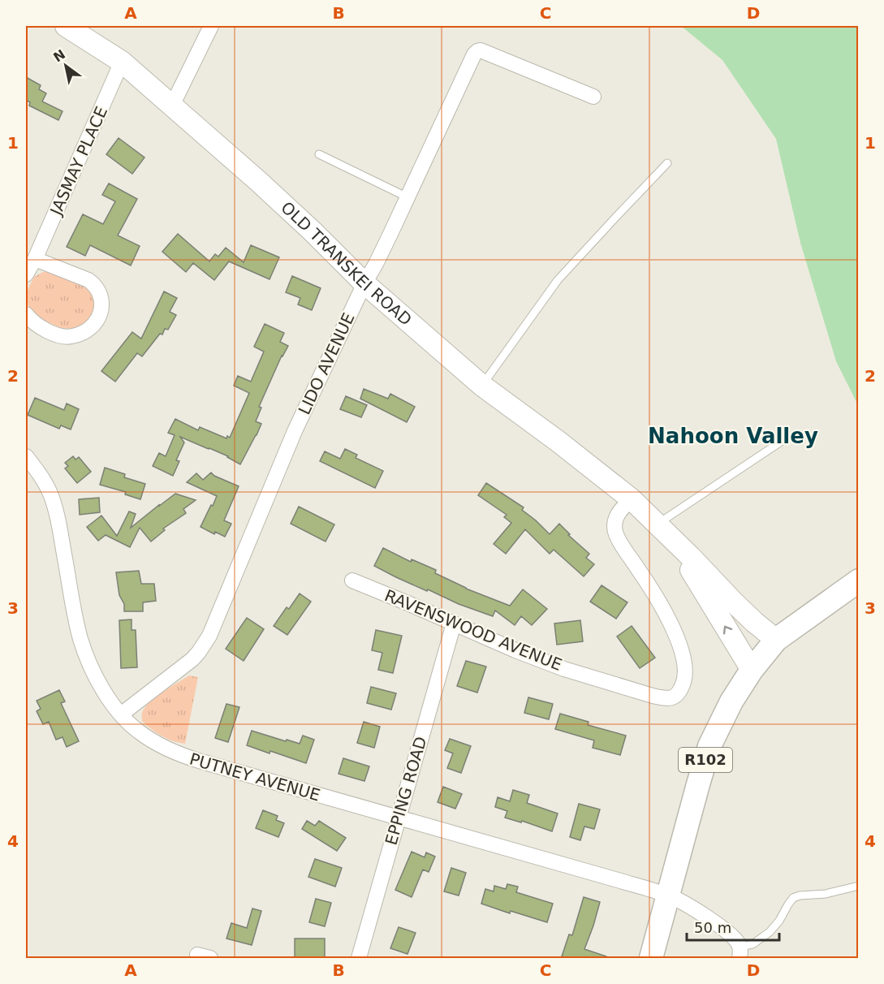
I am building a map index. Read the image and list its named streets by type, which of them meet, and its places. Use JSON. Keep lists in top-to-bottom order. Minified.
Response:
{"streets":{"main road":["OLD TRANSKEI ROAD","R102"],"street":["JASMAY PLACE","LIDO AVENUE","RAVENSWOOD AVENUE","PUTNEY AVENUE","EPPING ROAD"]},"crossings":[["JASMAY PLACE","OLD TRANSKEI ROAD"],["OLD TRANSKEI ROAD","LIDO AVENUE"],["OLD TRANSKEI ROAD","RAVENSWOOD AVENUE"],["OLD TRANSKEI ROAD","R102"],["LIDO AVENUE","PUTNEY AVENUE"],["RAVENSWOOD AVENUE","EPPING ROAD"],["R102","PUTNEY AVENUE"],["PUTNEY AVENUE","EPPING ROAD"]],"districts":["Nahoon Valley"],"scale_bar":"50 m","north":"top left","grid":{"columns":["A","B","C","D"],"rows":["1","2","3","4"]}}
